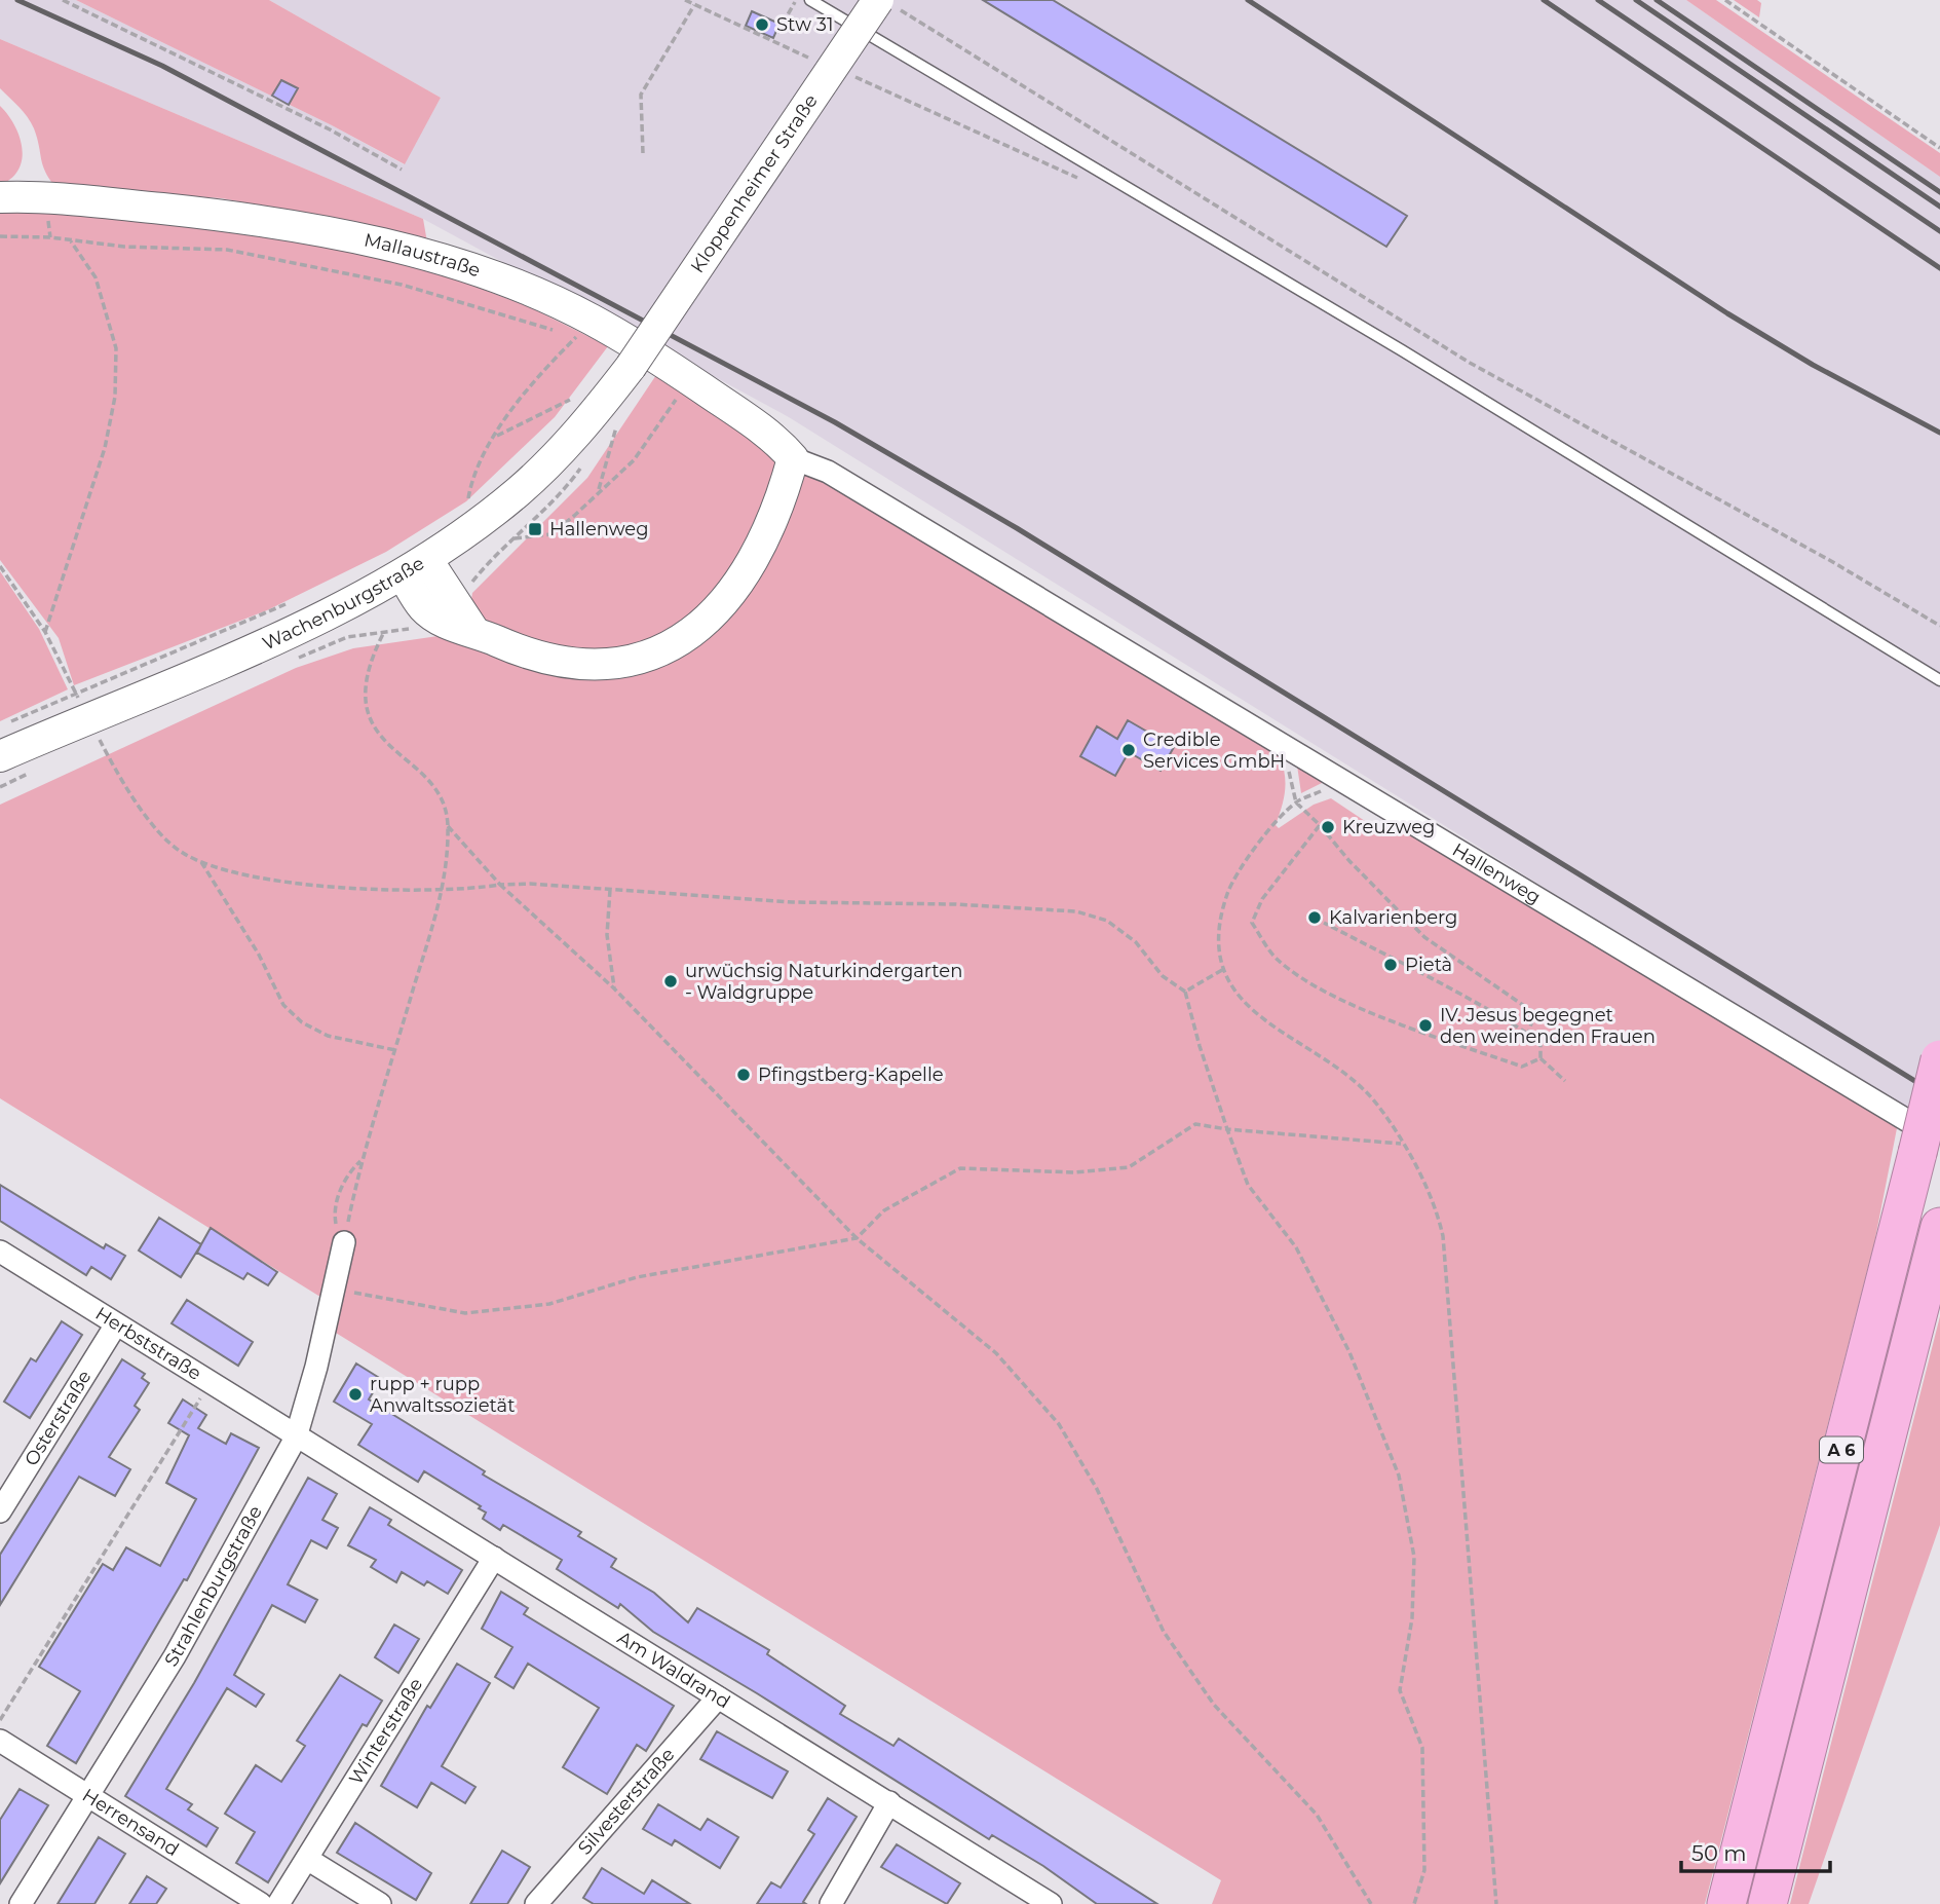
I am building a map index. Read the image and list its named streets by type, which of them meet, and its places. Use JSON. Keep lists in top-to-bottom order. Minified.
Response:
{"streets":{"highway":["A 6"],"street":["Kloppenheimer Straße","Mallaustraße","Wachenburgstraße","Hallenweg","Herbststraße","Osterstraße","Strahlenburgstraße","Am Waldrand","Winterstraße","Silvesterstraße","Herrensand"]},"crossings":[["Kloppenheimer Straße","Wachenburgstraße"],["Mallaustraße","Hallenweg"],["Hallenweg","A 6"],["Herbststraße","Osterstraße"],["Herbststraße","Strahlenburgstraße"],["Herbststraße","Am Waldrand"],["Strahlenburgstraße","Am Waldrand"],["Strahlenburgstraße","Herrensand"],["Am Waldrand","Winterstraße"],["Am Waldrand","Silvesterstraße"]],"places":{"other":["Stw 31","Credible Services GmbH","Kreuzweg","Kalvarienberg","Pietà","urwüchsig Naturkindergarten - Waldgruppe","IV. Jesus begegnet den weinenden Frauen","Pfingstberg-Kapelle","rupp + rupp Anwaltssozietät"],"transit":["Hallenweg"]},"scale_bar":"50 m"}
